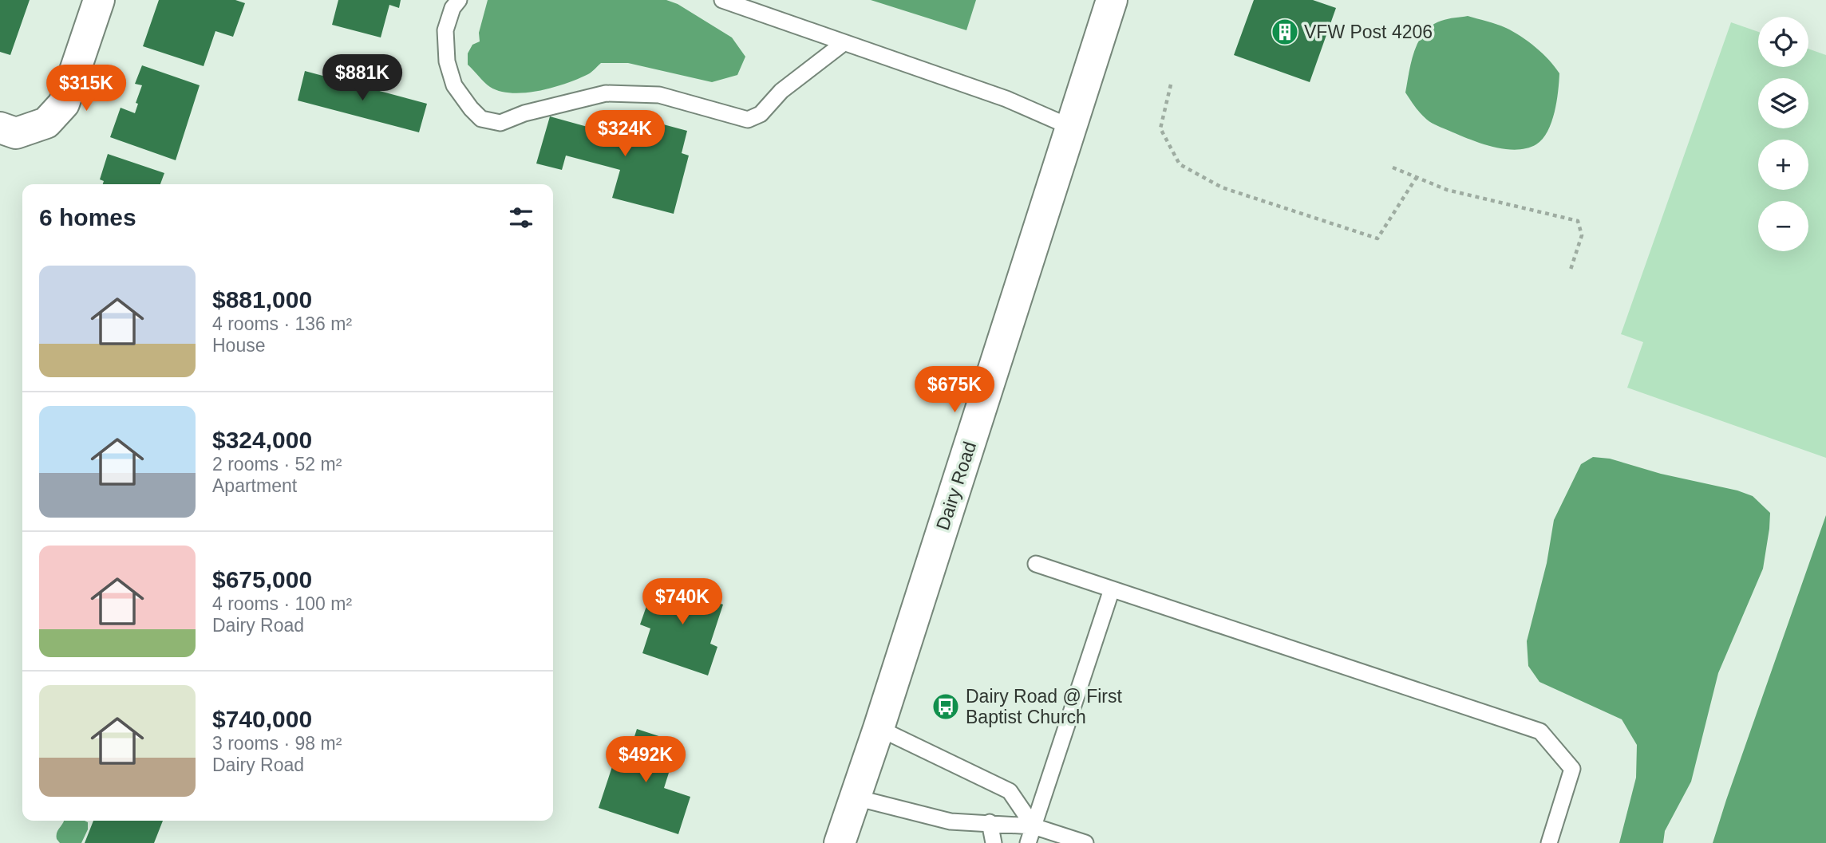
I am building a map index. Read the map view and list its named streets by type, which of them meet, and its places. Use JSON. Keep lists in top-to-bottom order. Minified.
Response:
{"streets":{"street":["Dairy Road"]},"places":{"building":["VFW Post 4206"],"bus stop":["Dairy Road @ First Baptist Church"]},"page":{"map_buttons":["+","−"],"price":["$881K","$315K","$324K","$675K","$740K","$492K"],"heading":"6 homes","list":[{"name":"$881,000","note":"4 rooms · 136 m² · House"},{"name":"$324,000","note":"2 rooms · 52 m² · Apartment"},{"name":"$675,000","note":"4 rooms · 100 m² · Dairy Road"},{"name":"$740,000","note":"3 rooms · 98 m² · Dairy Road"}]}}
